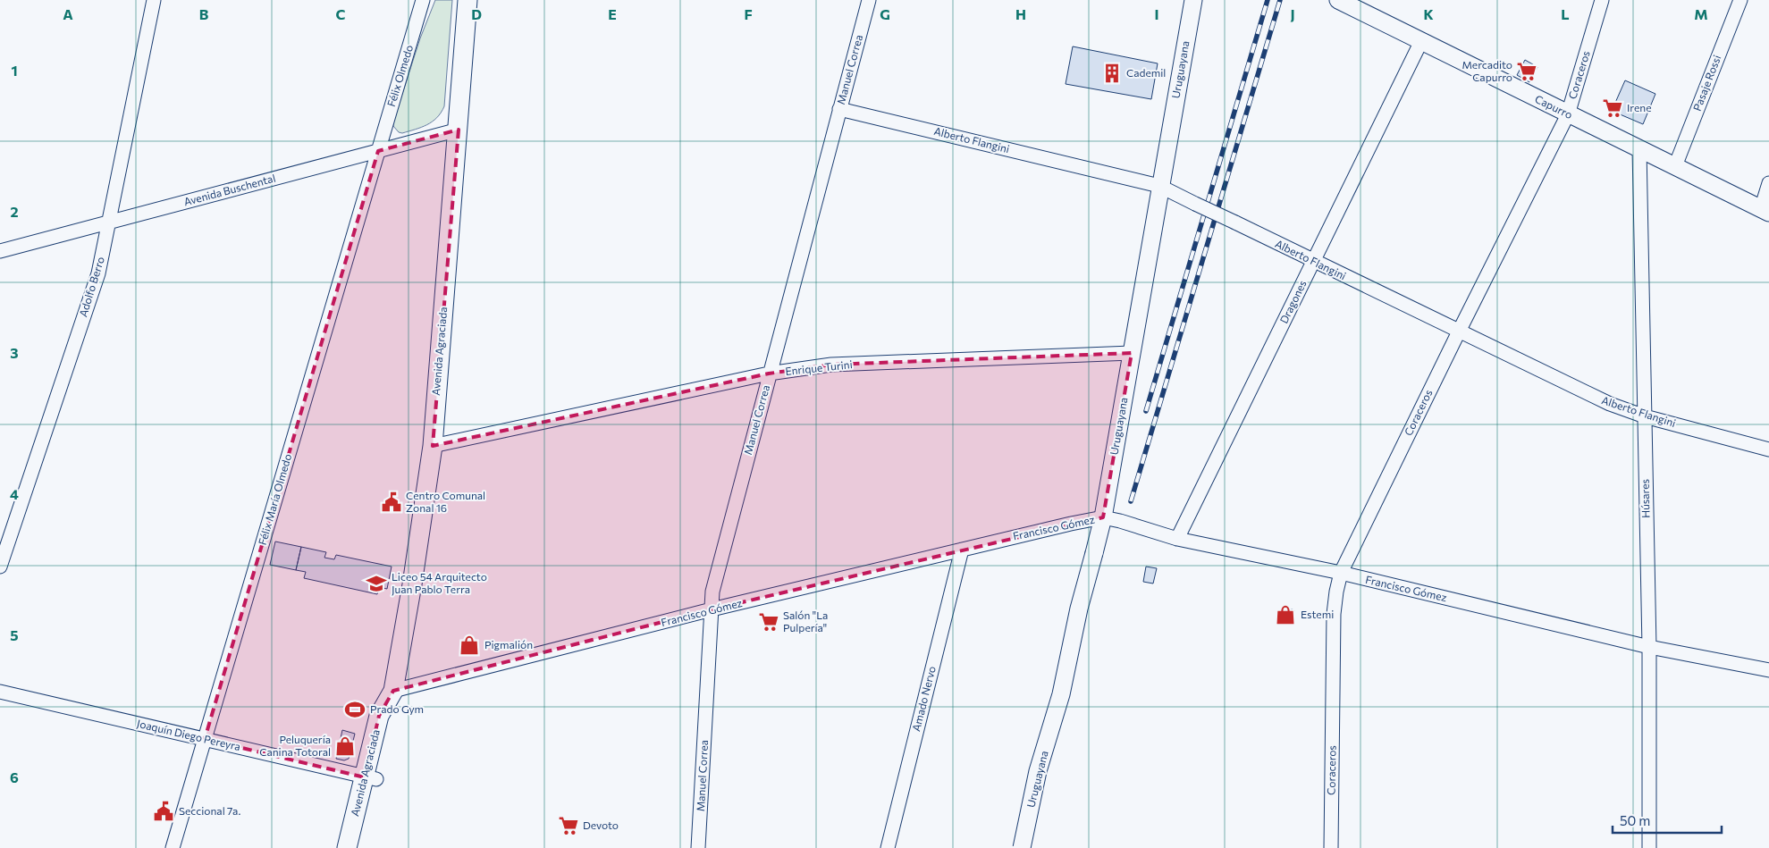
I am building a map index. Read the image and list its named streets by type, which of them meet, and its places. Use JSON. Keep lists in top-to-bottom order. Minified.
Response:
{"streets":{"main road":["Avenida Agraciada"],"street":["Manuel Correa","Uruguayana","Coraceros","Félix Olmedo","Pasaje Rossi","Capurro","Alberto Flangini","Avenida Buschental","Adolfo Berro","Dragones","Enrique Turini","Húsares","Félix María Olmedo","Francisco Gómez","Amado Nervo","Joaquín Diego Pereyra"]},"crossings":[["Manuel Correa","Alberto Flangini"],["Manuel Correa","Enrique Turini"],["Manuel Correa","Francisco Gómez"],["Uruguayana","Alberto Flangini"],["Uruguayana","Enrique Turini"],["Uruguayana","Francisco Gómez"],["Coraceros","Capurro"],["Coraceros","Alberto Flangini"],["Coraceros","Francisco Gómez"],["Félix Olmedo","Avenida Buschental"],["Félix Olmedo","Félix María Olmedo"],["Pasaje Rossi","Capurro"],["Capurro","Dragones"],["Capurro","Húsares"],["Alberto Flangini","Dragones"],["Alberto Flangini","Húsares"],["Avenida Buschental","Adolfo Berro"],["Avenida Buschental","Avenida Agraciada"],["Avenida Buschental","Félix María Olmedo"],["Dragones","Francisco Gómez"],["Avenida Agraciada","Enrique Turini"],["Avenida Agraciada","Francisco Gómez"],["Avenida Agraciada","Joaquín Diego Pereyra"],["Húsares","Francisco Gómez"],["Félix María Olmedo","Joaquín Diego Pereyra"],["Francisco Gómez","Amado Nervo"]],"places":{"supermarket":["Mercadito Capurro","Irene","Salón \"La Pulpería\"","Devoto"],"building":["Cademil"],"public building":["Centro Comunal Zonal 16","Seccional 7a."],"school or university":["Liceo 54 Arquitecto Juan Pablo Terra"],"shop":["Estemi","Pigmalión","Peluquería Canina Totoral"],"sports":["Prado Gym"]},"scale_bar":"50 m","grid":{"columns":["A","B","C","D","E","F","G","H","I","J","K","L","M"],"rows":["1","2","3","4","5","6"]}}
